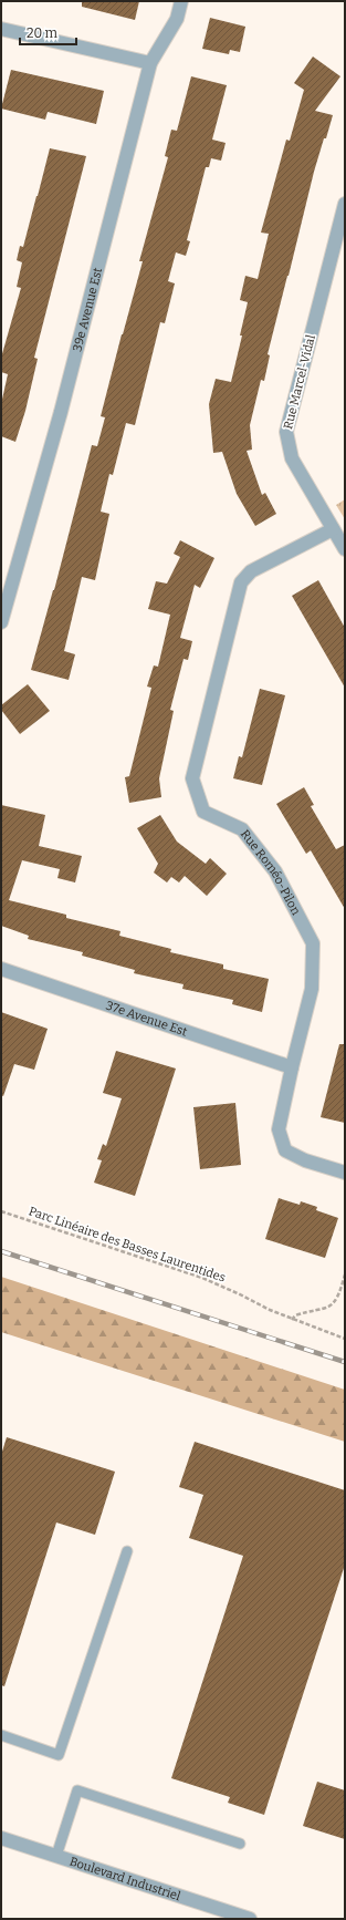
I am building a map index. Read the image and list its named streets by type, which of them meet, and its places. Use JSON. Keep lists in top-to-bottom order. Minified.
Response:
{"streets":{"street":["39e Avenue Est","Rue Marcel-Vidal","Rue Roméo-Pilon","37e Avenue Est","Boulevard Industriel"],"path":["Parc Linéaire des Basses Laurentides"]},"crossings":[["Rue Marcel-Vidal","Rue Roméo-Pilon"],["Rue Roméo-Pilon","37e Avenue Est"]],"scale_bar":"20 m"}
